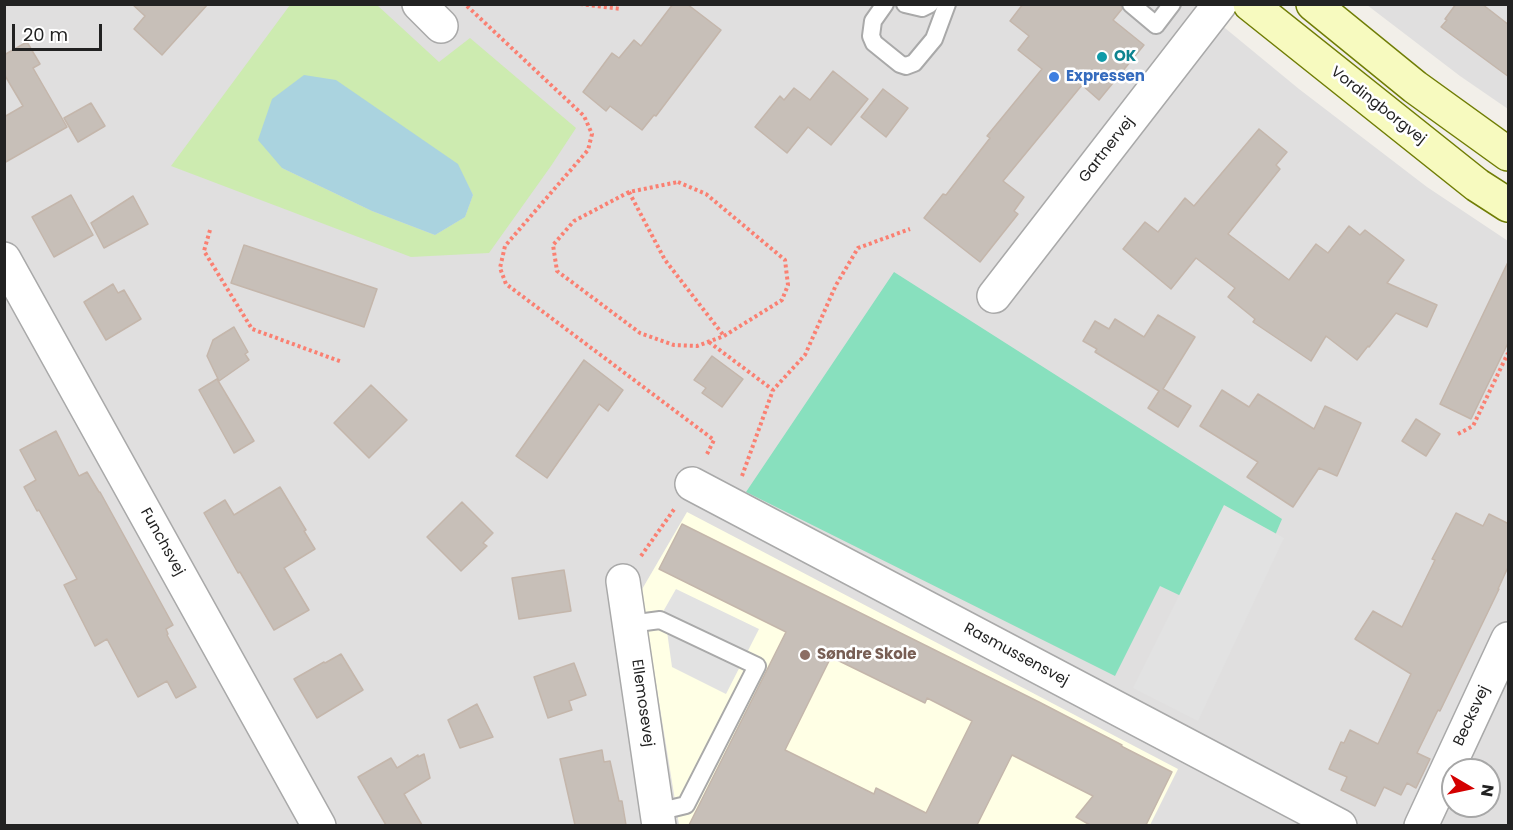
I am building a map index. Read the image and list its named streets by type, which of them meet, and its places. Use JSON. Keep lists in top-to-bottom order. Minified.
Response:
{"streets":{"main road":["Vordingborgvej"],"street":["Gartnervej","Funchsvej","Rasmussensvej","Ellemosevej","Becksvej"]},"places":["OK","Expressen","Søndre Skole"],"scale_bar":"20 m","north":"right"}
